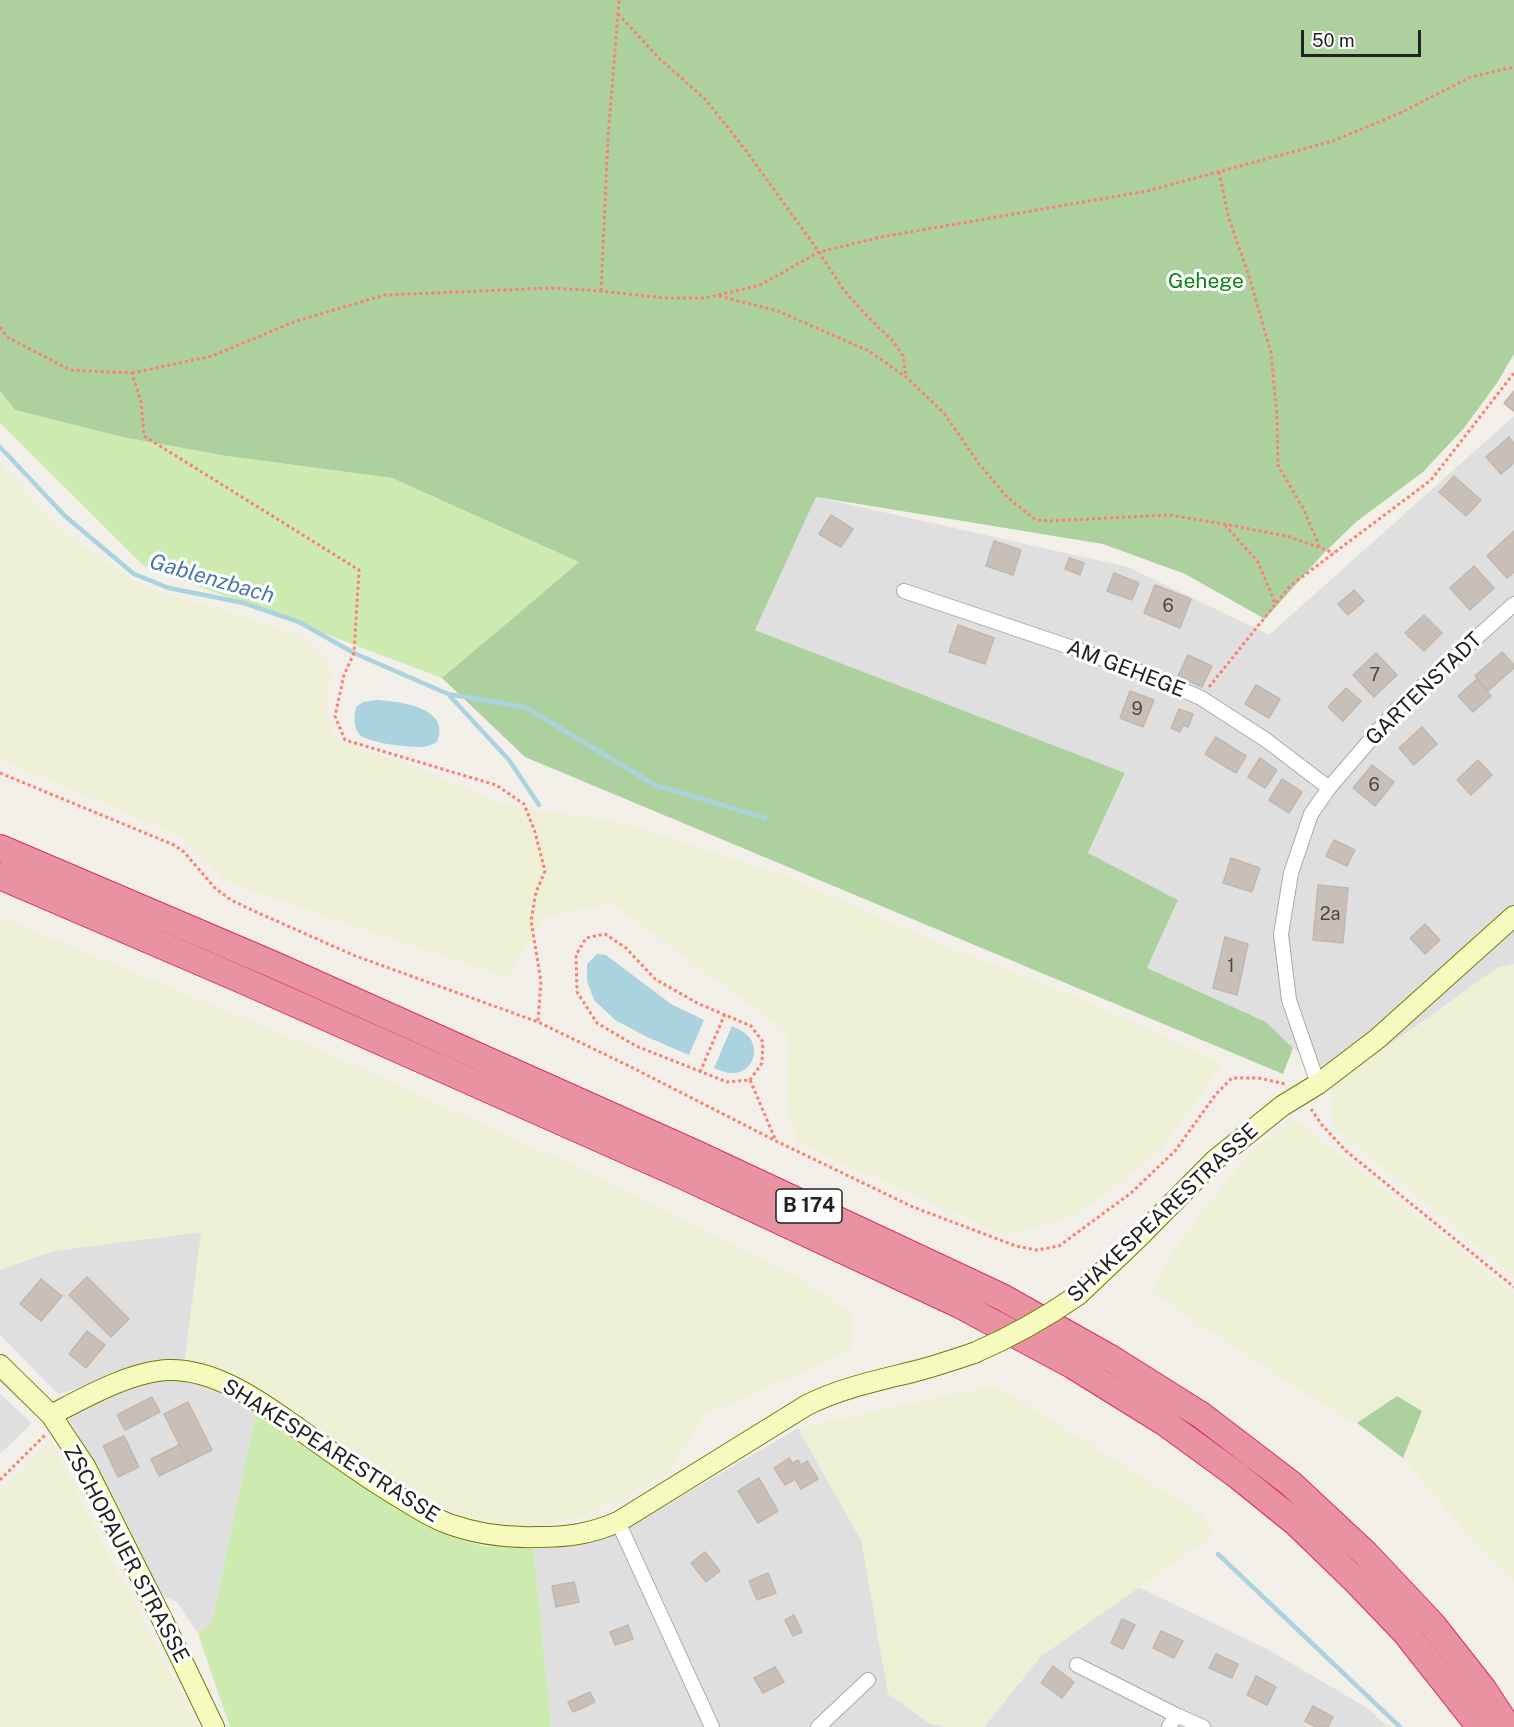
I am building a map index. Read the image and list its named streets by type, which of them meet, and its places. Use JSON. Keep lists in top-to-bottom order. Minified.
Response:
{"streets":{"highway":["B 174"],"street":["AM GEHEGE","GARTENSTADT","SHAKESPEARESTRASSE","ZSCHOPAUER STRASSE"]},"crossings":[["AM GEHEGE","GARTENSTADT"],["GARTENSTADT","SHAKESPEARESTRASSE"],["SHAKESPEARESTRASSE","ZSCHOPAUER STRASSE"]],"water":["Gablenzbach"],"parks":["Gehege"],"house_numbers":["6","7","9","6","2a","1"],"scale_bar":"50 m"}
